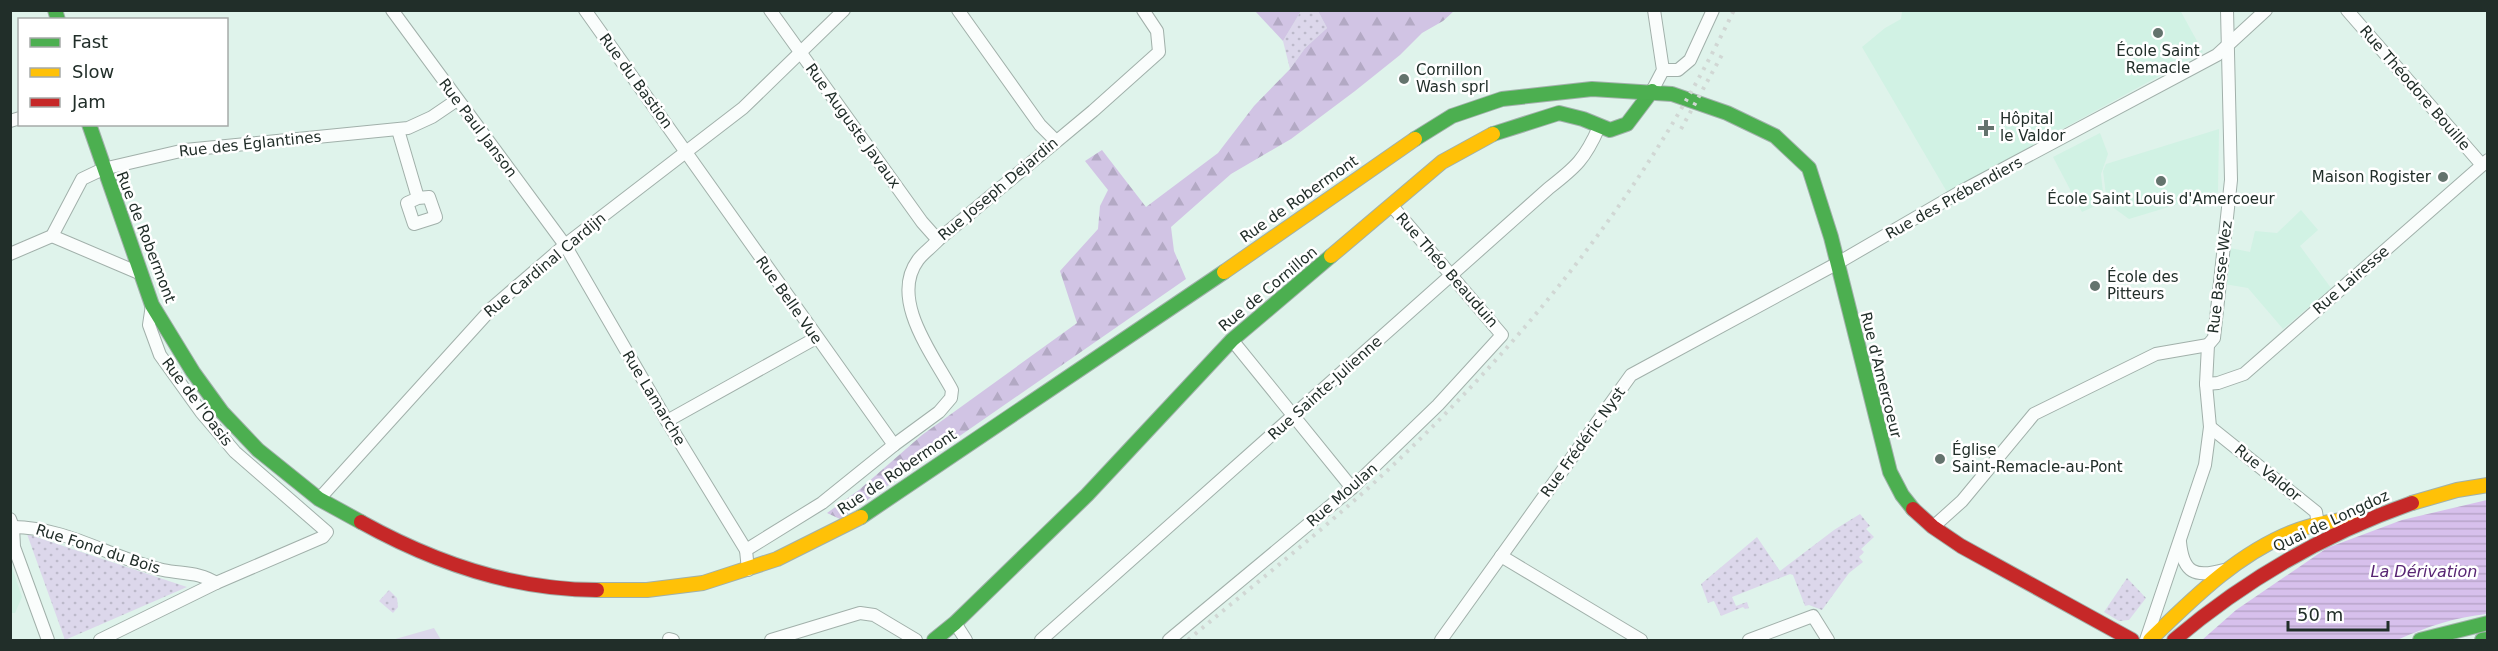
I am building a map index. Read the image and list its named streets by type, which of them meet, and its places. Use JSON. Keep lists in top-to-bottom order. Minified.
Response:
{"streets":{"main road":["Rue de Robermont","Rue de Cornillon","Rue d'Amercoeur","Quai de Longdoz"],"street":["Rue du Bastion","Rue Théodore Bouille","Rue Auguste Javaux","Rue Paul Janson","Rue des Églantines","Rue Joseph Dejardin","Rue des Prébendiers","Rue Cardinal Cardijn","Rue Théo Beauduin","Rue Basse-Wez","Rue Lairesse","Rue Belle Vue","Rue Sainte-Julienne","Rue Lamarche","Rue de l'Oasis","Rue Frédéric Nyst","Rue Valdor","Rue Moulan","Rue Fond du Bois"]},"crossings":[["Rue du Bastion","Rue Cardinal Cardijn"],["Rue du Bastion","Rue Belle Vue"],["Rue Théodore Bouille","Rue Lairesse"],["Rue Auguste Javaux","Rue Joseph Dejardin"],["Rue Auguste Javaux","Rue Cardinal Cardijn"],["Rue Paul Janson","Rue des Églantines"],["Rue Paul Janson","Rue Cardinal Cardijn"],["Rue Paul Janson","Rue Lamarche"],["Rue des Églantines","Rue de Robermont"],["Rue Joseph Dejardin","Rue Belle Vue"],["Rue des Prébendiers","Rue Basse-Wez"],["Rue des Prébendiers","Rue d'Amercoeur"],["Rue des Prébendiers","Rue Frédéric Nyst"],["Rue de Robermont","Rue Cardinal Cardijn"],["Rue de Robermont","Rue de Cornillon"],["Rue de Robermont","Rue d'Amercoeur"],["Rue de Robermont","Rue de l'Oasis"],["Rue Cardinal Cardijn","Rue Belle Vue"],["Rue Cardinal Cardijn","Rue Lamarche"],["Rue Théo Beauduin","Rue de Cornillon"],["Rue Théo Beauduin","Rue Sainte-Julienne"],["Rue Théo Beauduin","Rue Moulan"],["Rue Basse-Wez","Rue Lairesse"],["Rue Basse-Wez","Rue Valdor"],["Rue de Cornillon","Rue d'Amercoeur"],["Rue de Cornillon","Rue Sainte-Julienne"],["Rue d'Amercoeur","Rue Frédéric Nyst"],["Rue de l'Oasis","Rue Fond du Bois"]],"water":["La Dérivation"],"places":{"other":["École Saint Remacle","Cornillon Wash sprl","Maison Rogister","École Saint Louis d'Amercoeur","École des Pitteurs","Église Saint-Remacle-au-Pont"],"health":["Hôpital le Valdor"]},"legend":["Fast","Slow","Jam"],"scale_bar":"50 m"}
